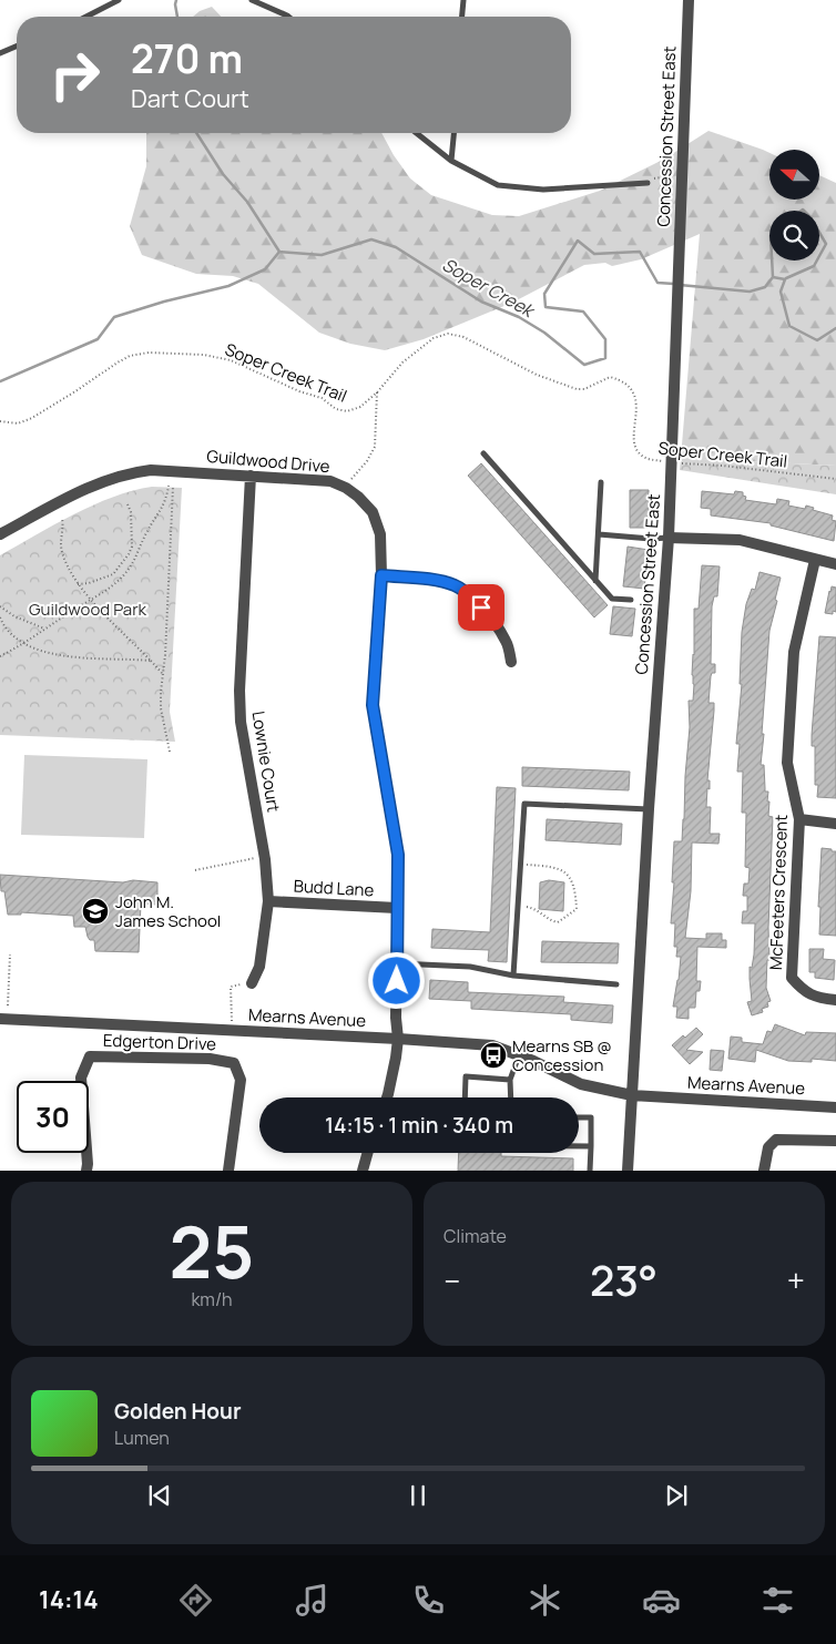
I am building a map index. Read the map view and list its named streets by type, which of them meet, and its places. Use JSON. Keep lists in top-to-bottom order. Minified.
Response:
{"streets":{"street":["Concession Street East","Guildwood Drive","Lownie Court","Budd Lane","McFeeters Crescent","Mearns Avenue","Edgerton Drive"],"path":["Soper Creek Trail"]},"crossings":[["Concession Street East","Soper Creek Trail"],["Concession Street East","Mearns Avenue"],["Guildwood Drive","Lownie Court"],["Guildwood Drive","Budd Lane"],["Guildwood Drive","Mearns Avenue"],["Lownie Court","Budd Lane"]],"water":["Soper Creek"],"parks":["Guildwood Park"],"places":{"school or university":["John M. James School"],"bus stop":["Mearns SB @ Concession"]},"north":"left","page":{"turn":["270 m","Dart Court"],"limit":"30","trip":"14:15 · 1 min · 340 m","tile":[["25","km/h"],"Climate"],"heat":["−","23°","+"],"song":["Golden Hour","Lumen"],"tabs":"14:14"}}
